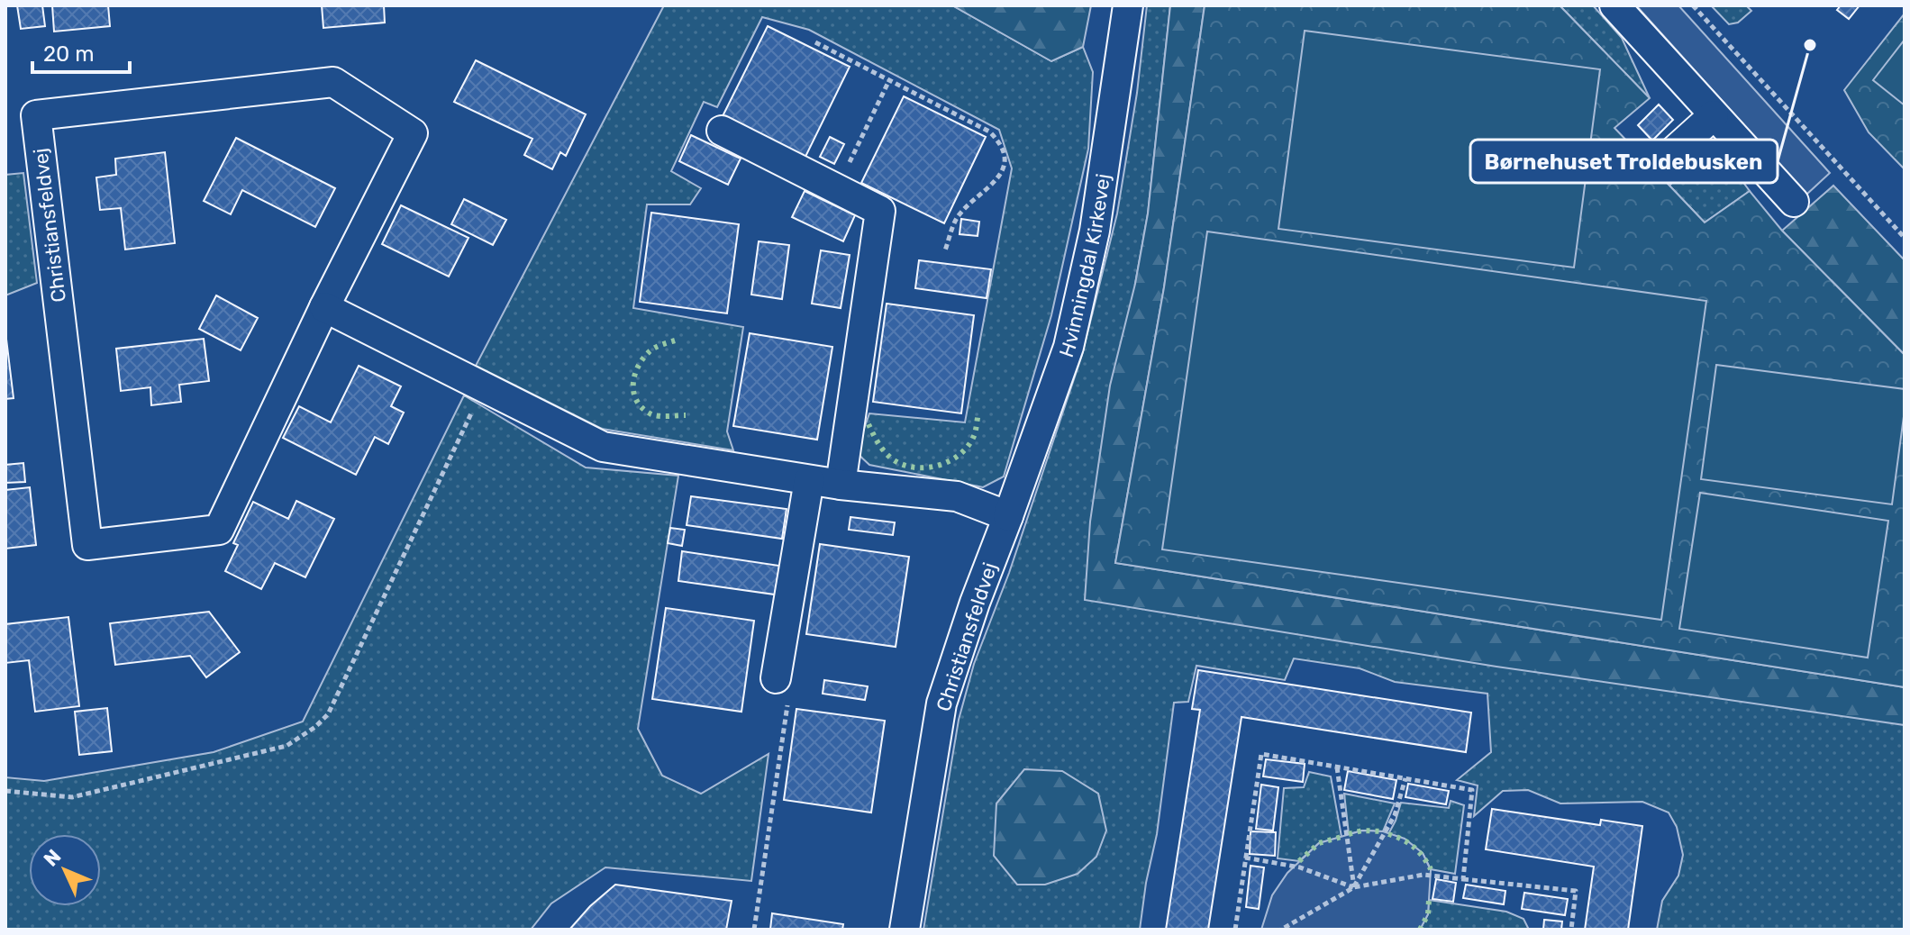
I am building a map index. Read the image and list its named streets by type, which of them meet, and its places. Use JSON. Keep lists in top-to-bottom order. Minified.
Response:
{"streets":{"street":["Christiansfeldvej","Hvinningdal Kirkevej"]},"crossings":[["Christiansfeldvej","Hvinningdal Kirkevej"]],"places":["Børnehuset Troldebusken"],"scale_bar":"20 m","north":"top left"}
